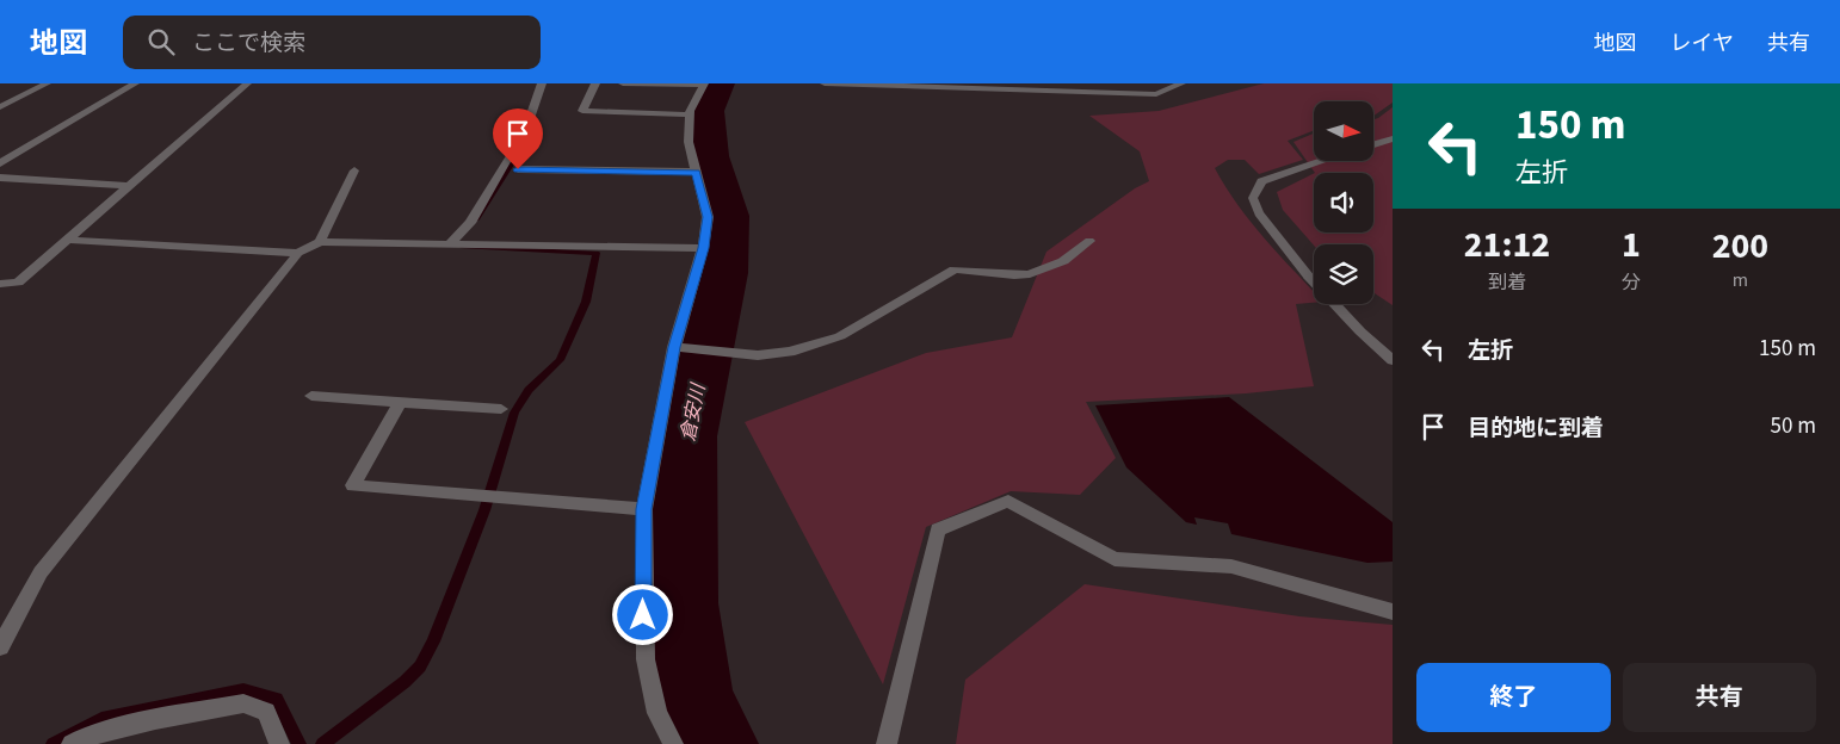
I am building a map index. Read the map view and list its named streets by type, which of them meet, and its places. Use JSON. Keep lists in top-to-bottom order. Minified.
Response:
{"water":["倉安川"],"north":"right","page":{"header":"地図","search":"ここで検索","nav":["地図","レイヤ","共有"],"turn":["150 m","左折"],"eta":["21:12","到着","1","分","200","m"],"list":[{"name":"左折","value":"150 m"},{"name":"目的地に到着","value":"50 m"}],"buttons":["終了","共有"]}}
